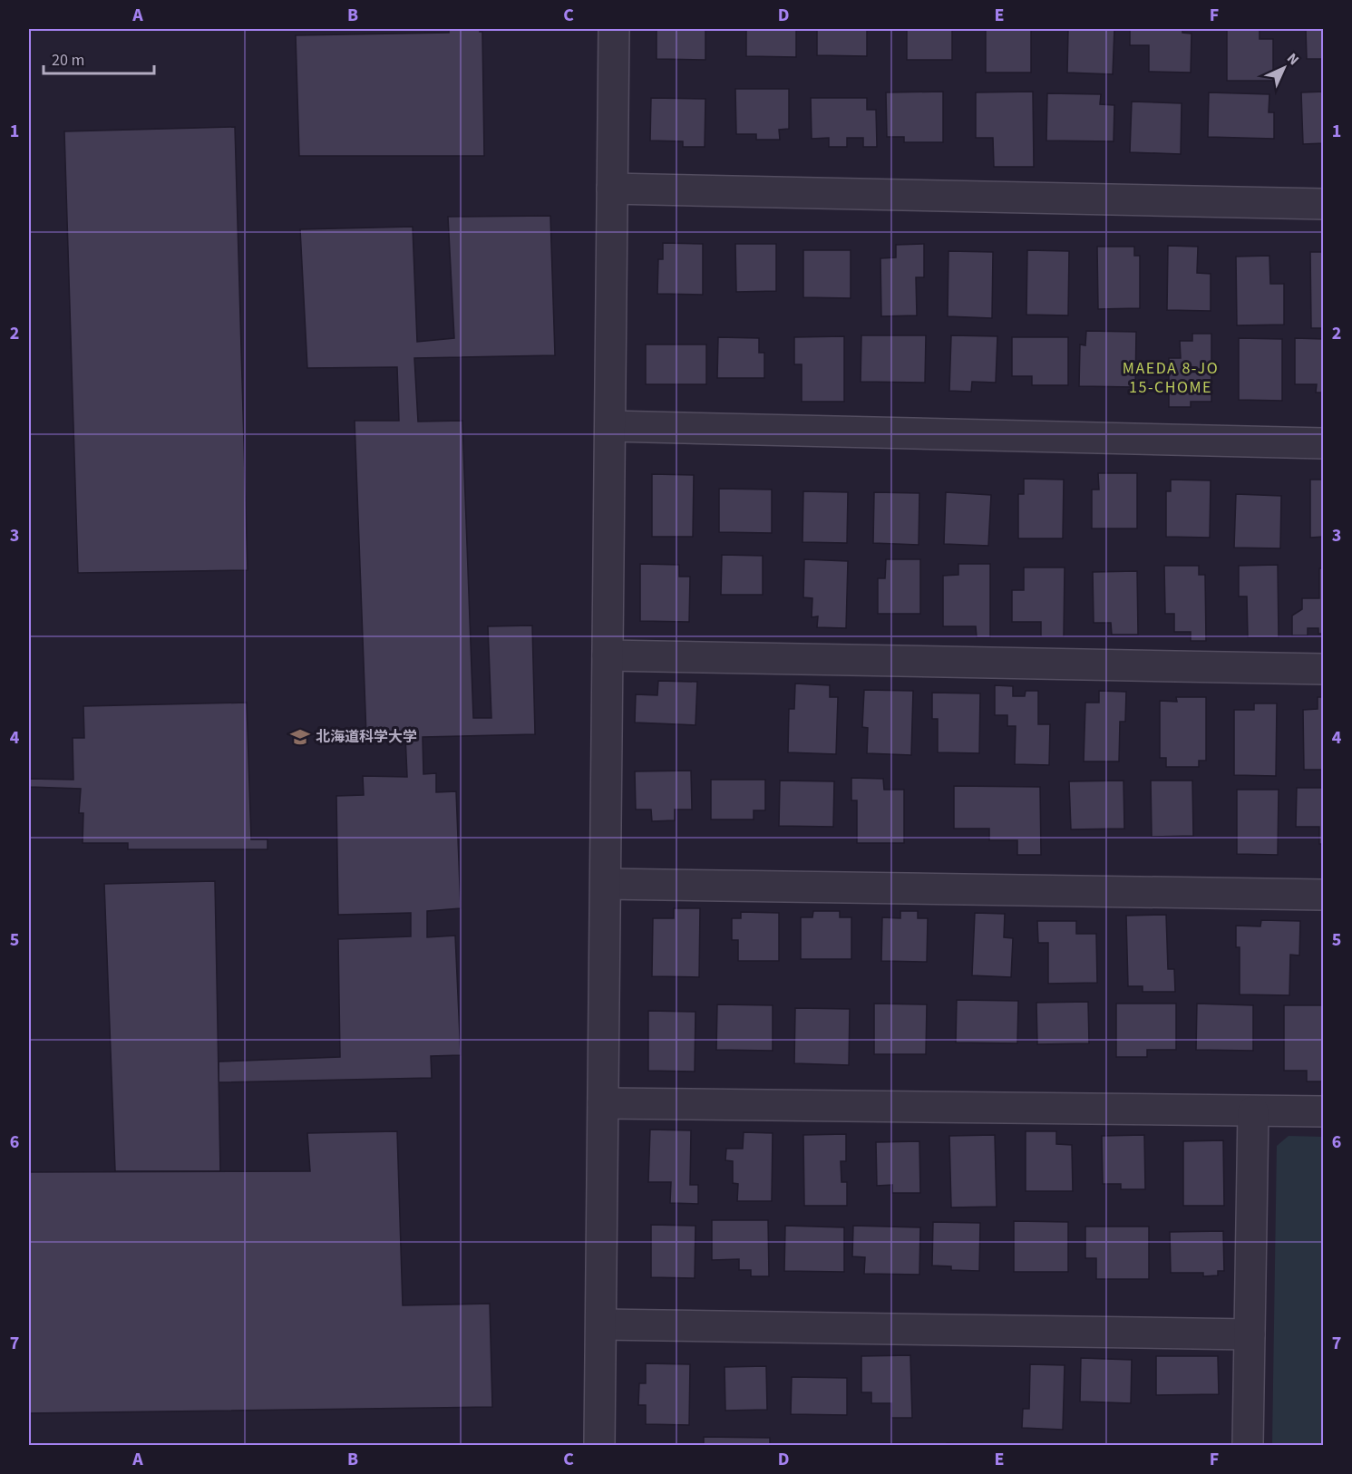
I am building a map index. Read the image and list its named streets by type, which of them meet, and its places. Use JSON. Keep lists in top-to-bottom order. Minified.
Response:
{"districts":["MAEDA 8-JO 15-CHOME"],"places":{"school or university":["北海道科学大学"]},"scale_bar":"20 m","north":"top right","grid":{"columns":["A","B","C","D","E","F"],"rows":["1","2","3","4","5","6","7"]}}
